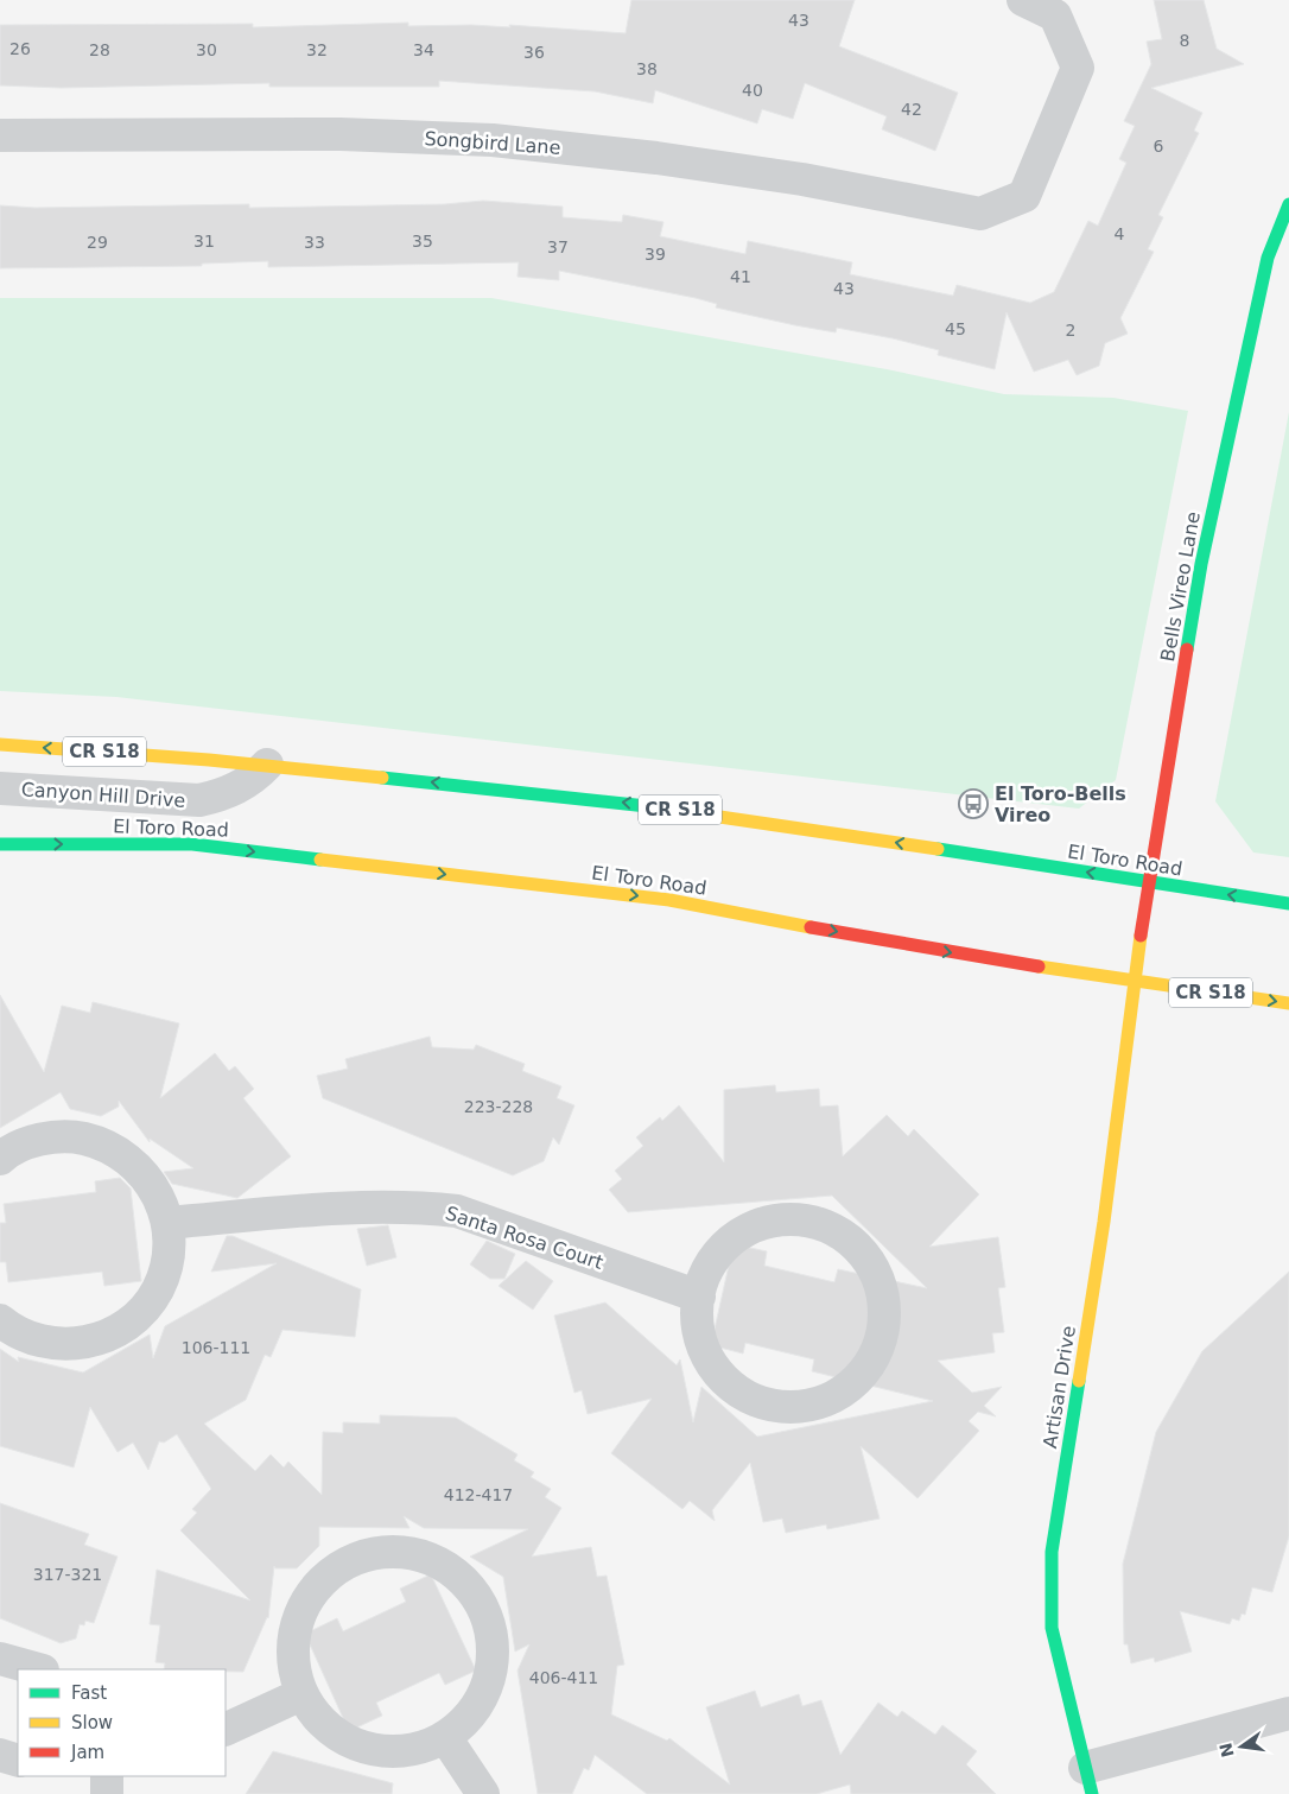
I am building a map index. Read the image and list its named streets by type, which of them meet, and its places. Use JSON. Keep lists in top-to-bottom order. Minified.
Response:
{"streets":{"main road":["Bells Vireo Lane","CR S18","El Toro Road","Artisan Drive"],"street":["Songbird Lane","Canyon Hill Drive","Santa Rosa Court"]},"crossings":[["Bells Vireo Lane","El Toro Road"],["Bells Vireo Lane","Artisan Drive"],["Canyon Hill Drive","El Toro Road"],["El Toro Road","Artisan Drive"]],"places":{"bus stop":["El Toro-Bells Vireo"]},"house_numbers":["43","8","26","28","30","32","34","36","38","40","42","6","4","31","35","29","33","37","39","41","43","45","2","223-228","106-111","412-417","317-321","406-411"],"legend":["Fast","Slow","Jam"],"north":"left"}
